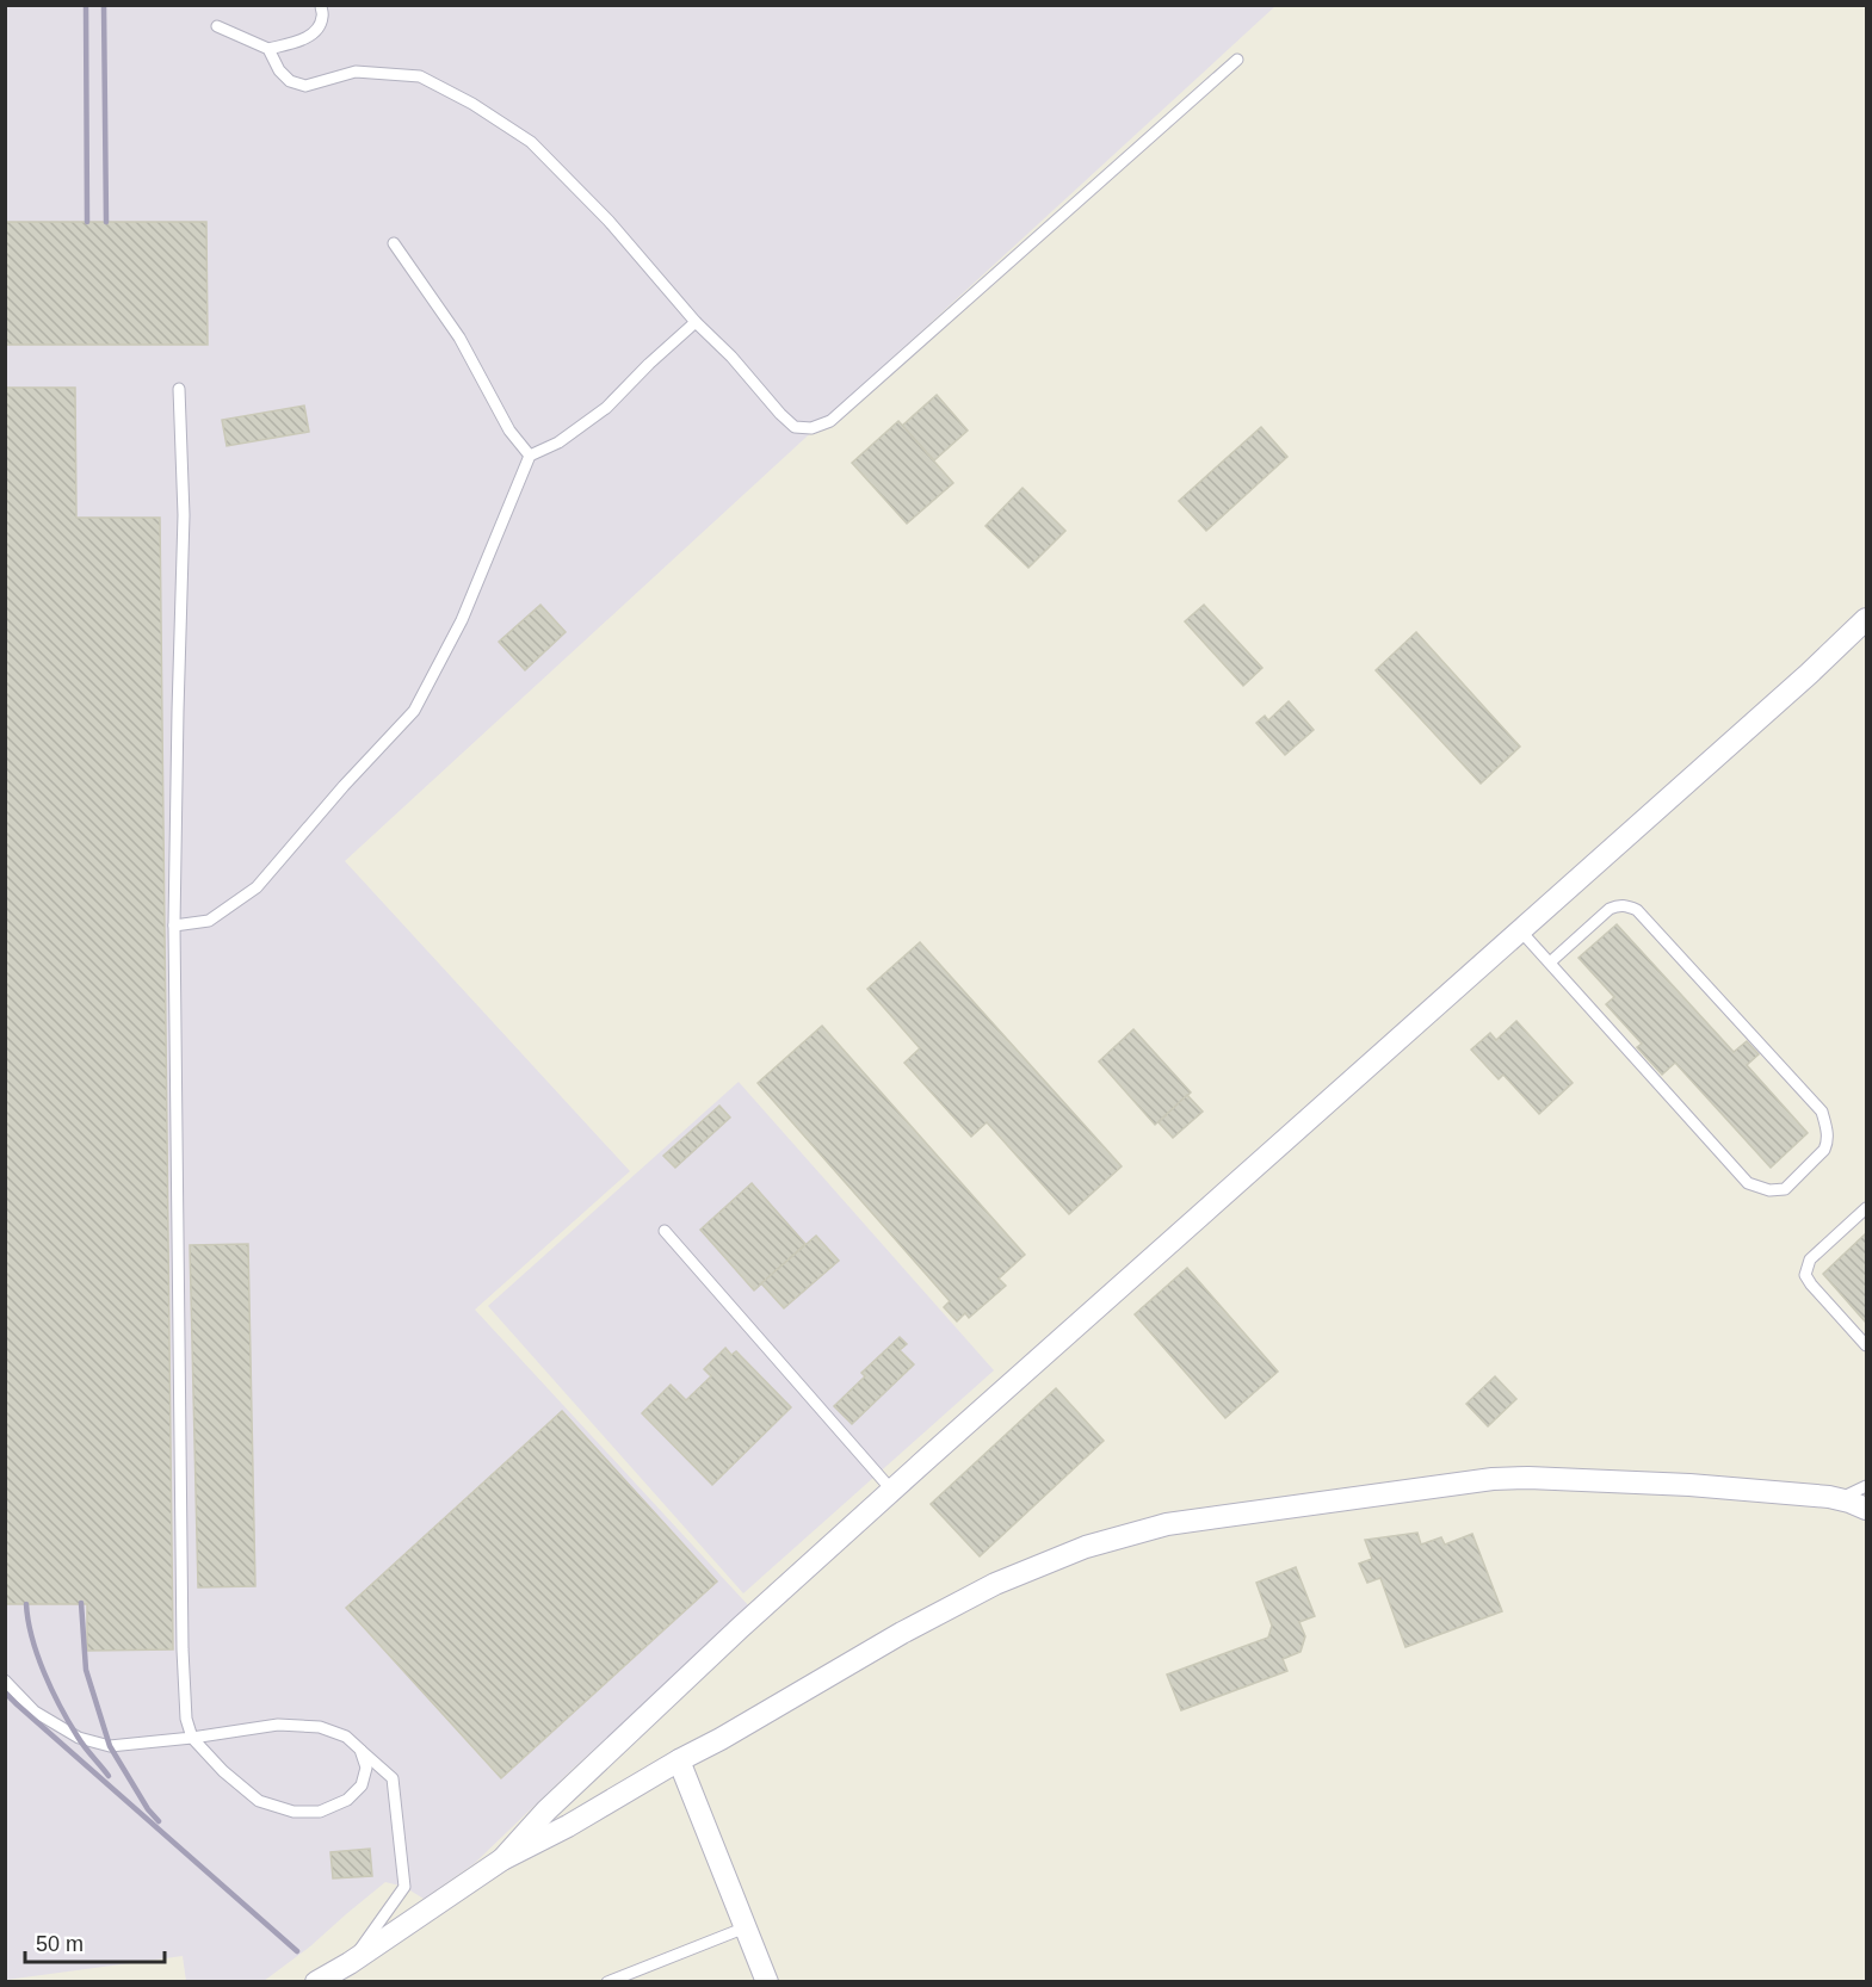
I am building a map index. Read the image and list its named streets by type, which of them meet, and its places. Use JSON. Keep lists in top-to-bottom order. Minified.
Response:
{"scale_bar":"50 m"}
